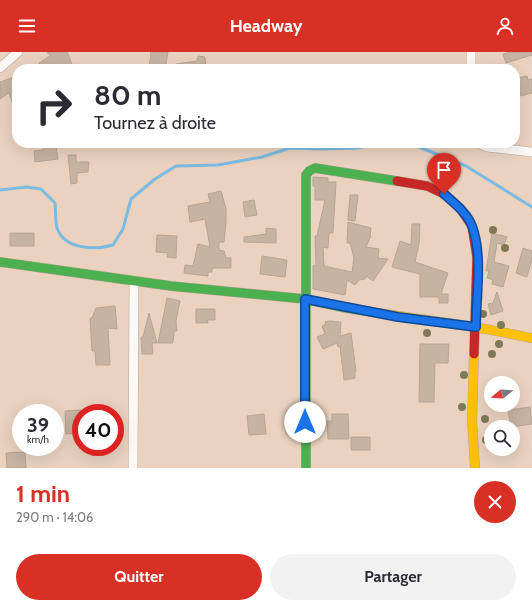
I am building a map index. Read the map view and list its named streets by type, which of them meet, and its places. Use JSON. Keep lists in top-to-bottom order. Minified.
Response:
{"north":"left","page":{"header":"Headway","turn":["80 m","Tournez à droite"],"speed":"39 km/h","limit":"40","heading":["1 min","290 m · 14:06"],"buttons":["Quitter","Partager"]}}
